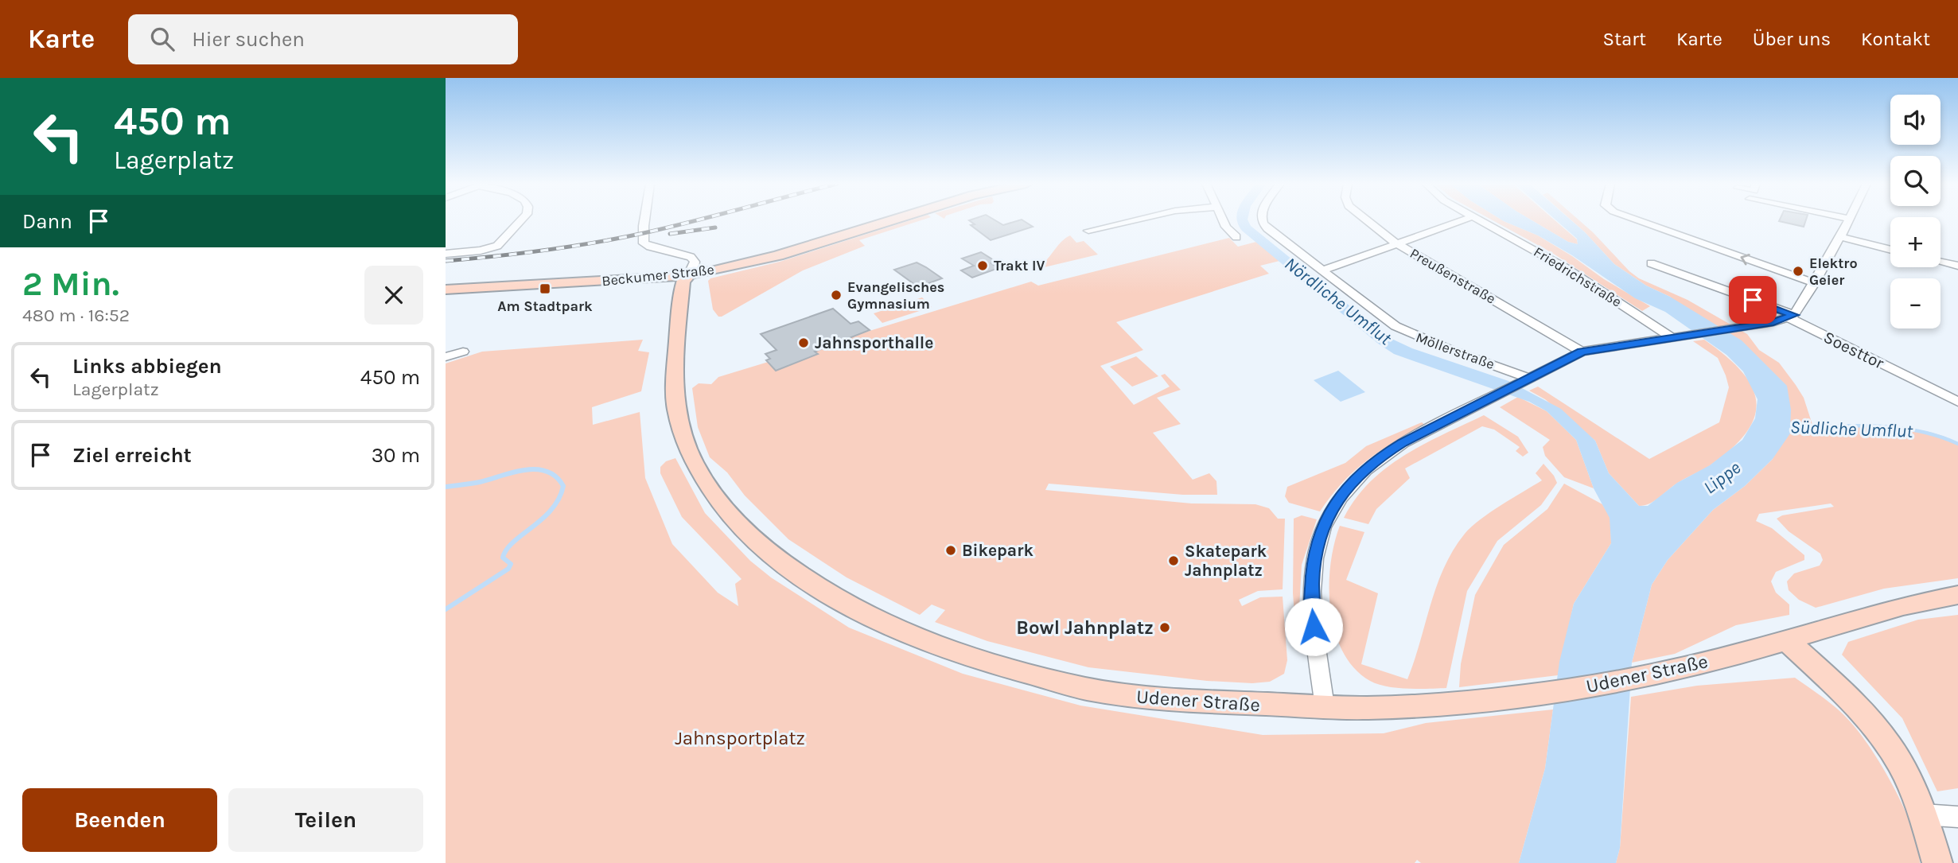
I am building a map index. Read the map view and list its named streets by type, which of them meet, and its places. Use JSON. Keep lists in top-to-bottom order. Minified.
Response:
{"streets":{"main road":["Beckumer Straße","Udener Straße"],"street":["Preußenstraße","Friedrichstraße","Soesttor","Möllerstraße"]},"crossings":[["Beckumer Straße","Udener Straße"]],"water":["Nördliche Umflut","Südliche Umflut","Lippe"],"parks":["Jahnsportplatz"],"places":{"other":["Trakt IV","Elektro Geier","Evangelisches Gymnasium","Jahnsporthalle","Bikepark","Skatepark Jahnplatz","Bowl Jahnplatz"],"transit":["Am Stadtpark"]},"page":{"header":"Karte","search":"Hier suchen","nav":["Start","Karte","Über uns","Kontakt"],"turn":["450 m","Lagerplatz"],"map_buttons":["+","−"],"then":"Dann","heading":["2 Min.","480 m · 16:52"],"list":[{"name":"Links abbiegen","note":"Lagerplatz","value":"450 m"},{"name":"Ziel erreicht","value":"30 m"}],"buttons":["Beenden","Teilen"]}}
